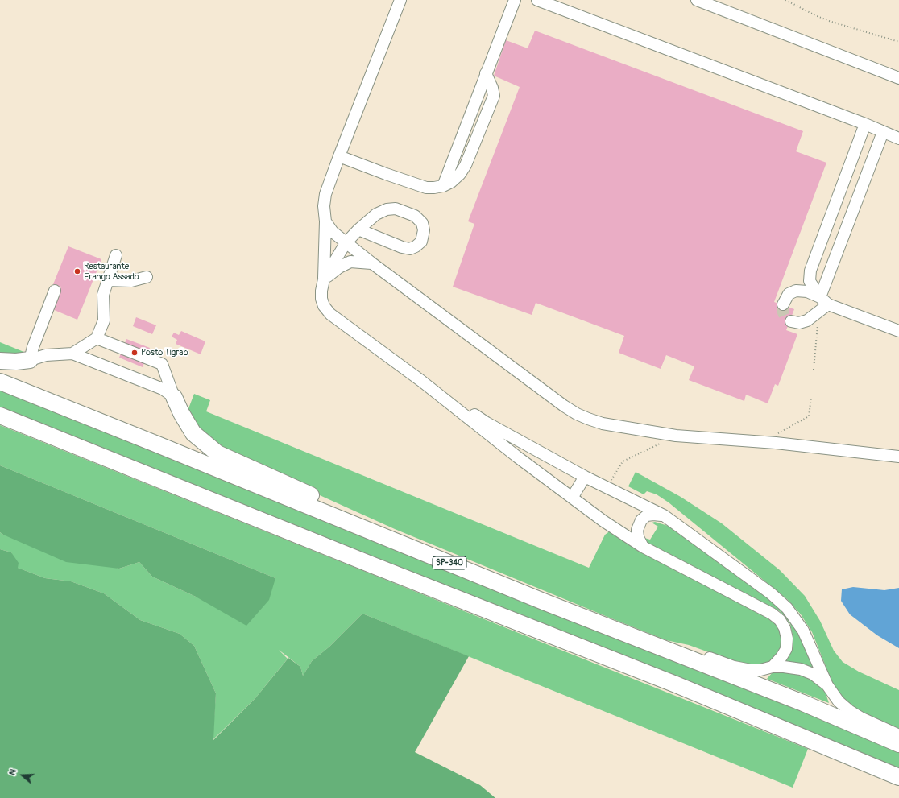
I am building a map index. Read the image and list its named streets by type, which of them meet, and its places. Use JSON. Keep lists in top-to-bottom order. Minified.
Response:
{"streets":{"highway":["SP-340"]},"places":["Restaurante Frango Assado","Posto Tigrão"],"north":"left"}
